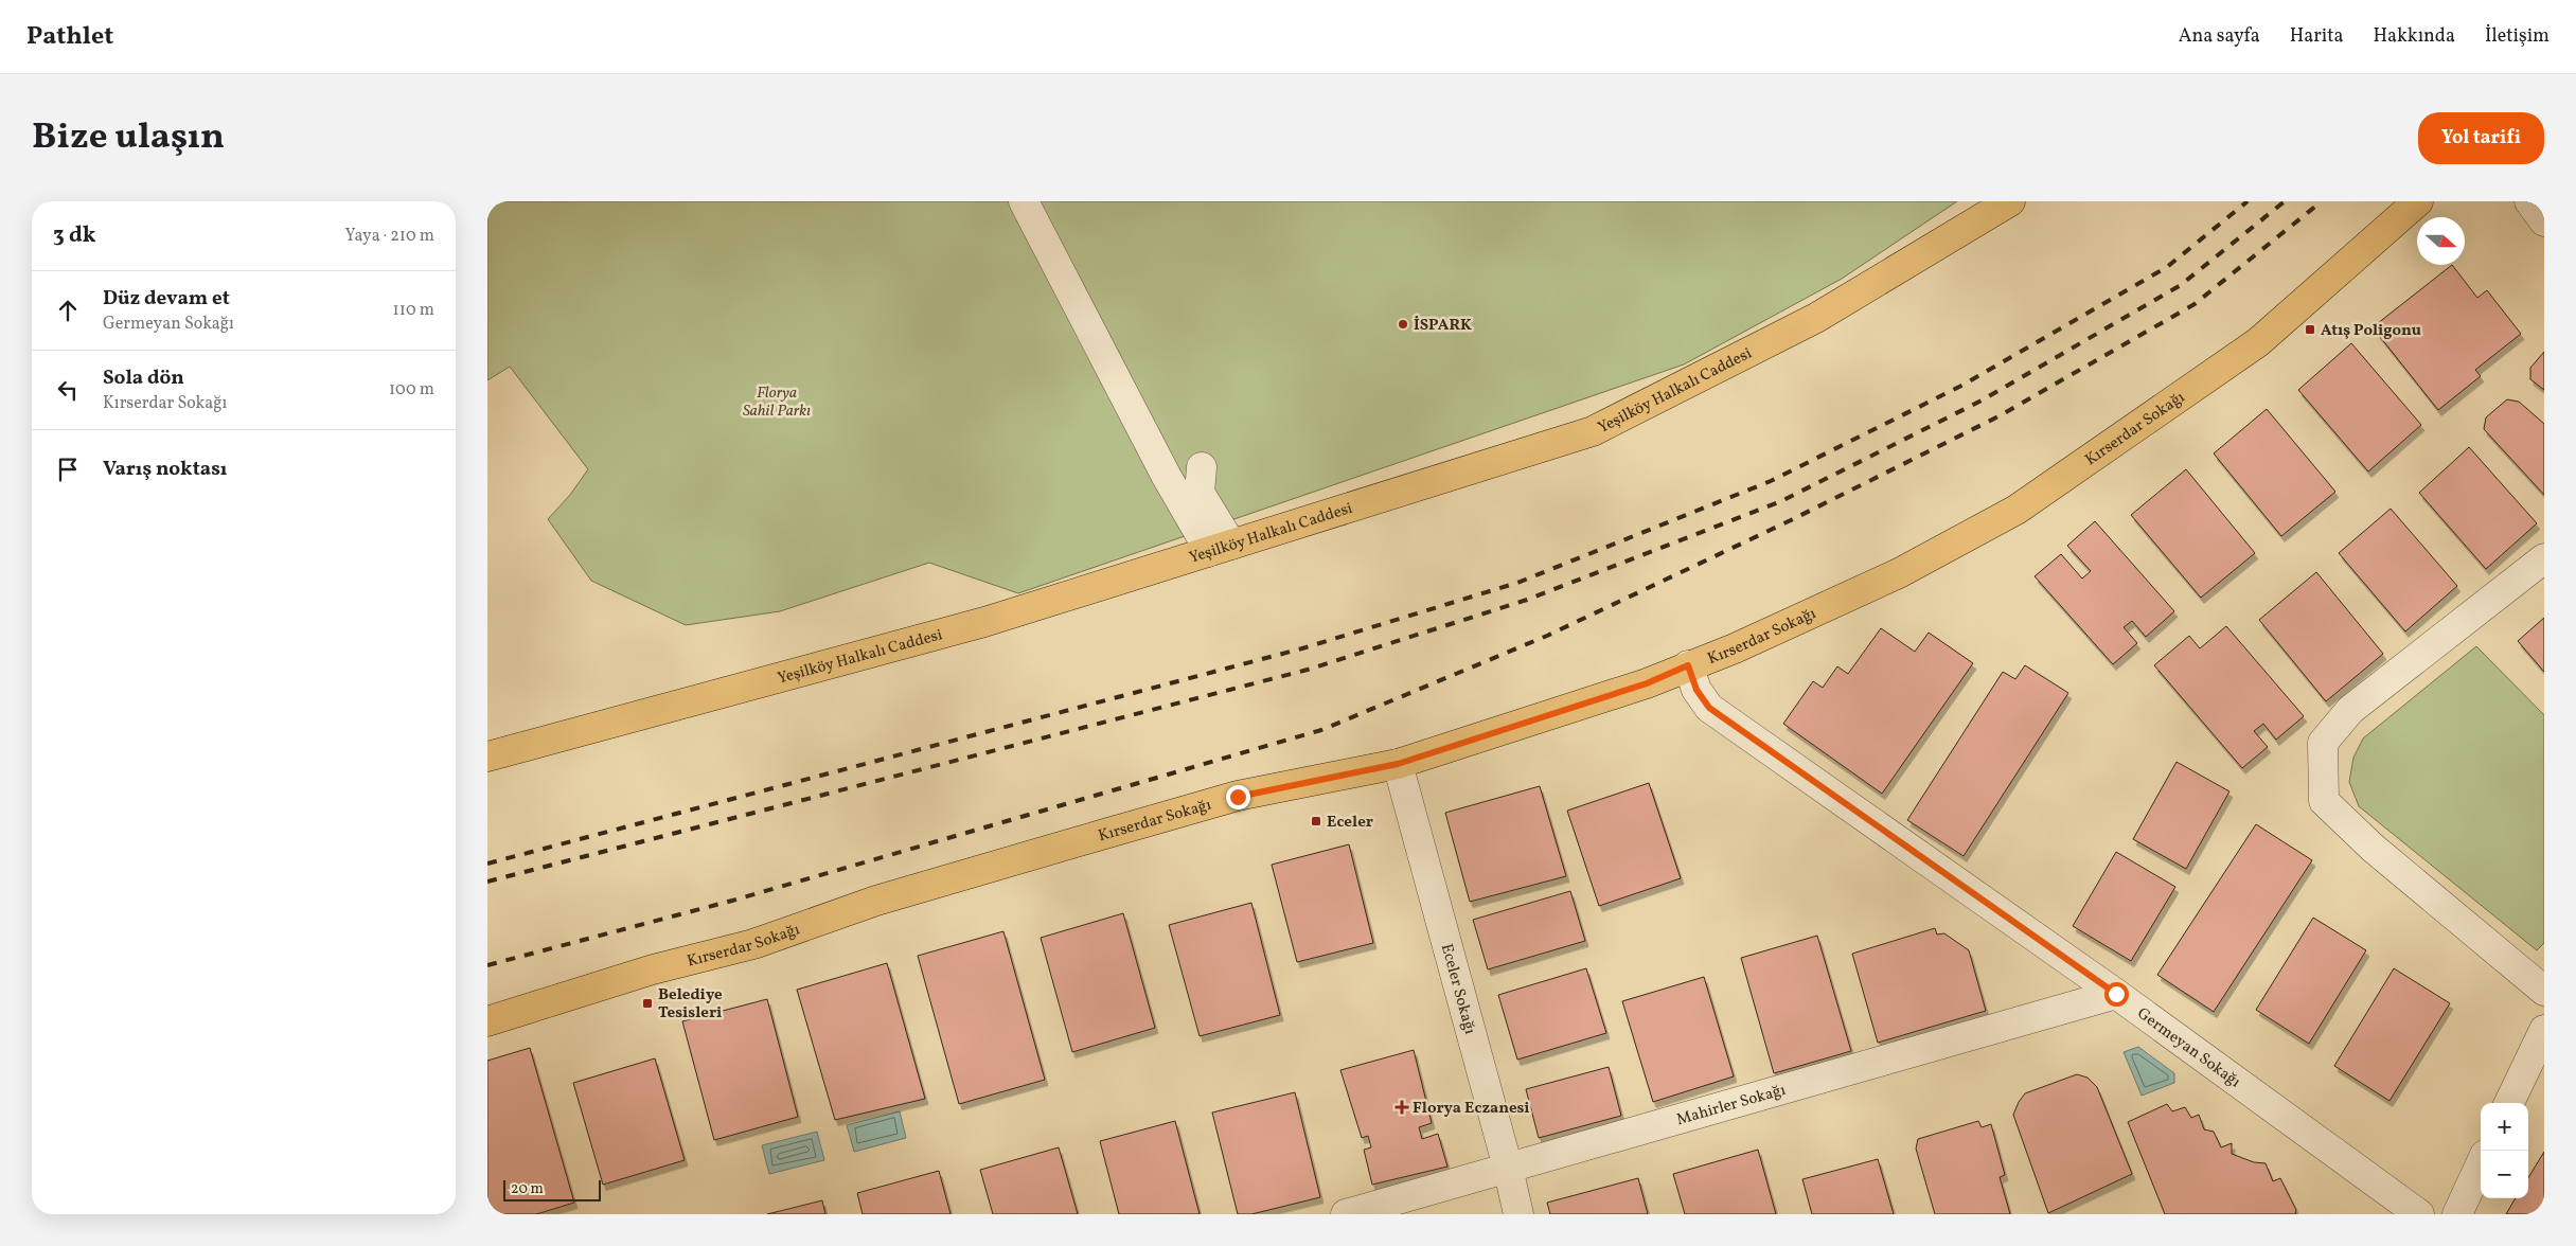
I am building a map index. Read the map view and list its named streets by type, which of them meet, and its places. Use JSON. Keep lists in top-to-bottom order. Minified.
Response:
{"streets":{"main road":["Yeşilköy Halkalı Caddesi","Kırserdar Sokağı"],"street":["Eceler Sokağı","Germeyan Sokağı","Mahirler Sokağı"]},"crossings":[["Kırserdar Sokağı","Eceler Sokağı"],["Kırserdar Sokağı","Germeyan Sokağı"],["Eceler Sokağı","Mahirler Sokağı"],["Germeyan Sokağı","Mahirler Sokağı"]],"parks":["Florya Sahil Parkı"],"places":{"other":["İSPARK"],"transit":["Atış Poligonu","Eceler","Belediye Tesisleri"],"health":["Florya Eczanesi"]},"scale_bar":"20 m","north":"right","page":{"header":"Pathlet","nav":["Ana sayfa","Harita","Hakkında","İletişim"],"title":"Bize ulaşın","buttons":"Yol tarifi","heading":["3 dk","Yaya · 210 m"],"list":[["Düz devam et","Germeyan Sokağı","110 m"],["Sola dön","Kırserdar Sokağı","100 m"],"Varış noktası"],"map_buttons":["+","−"],"scale":"20 m"}}
